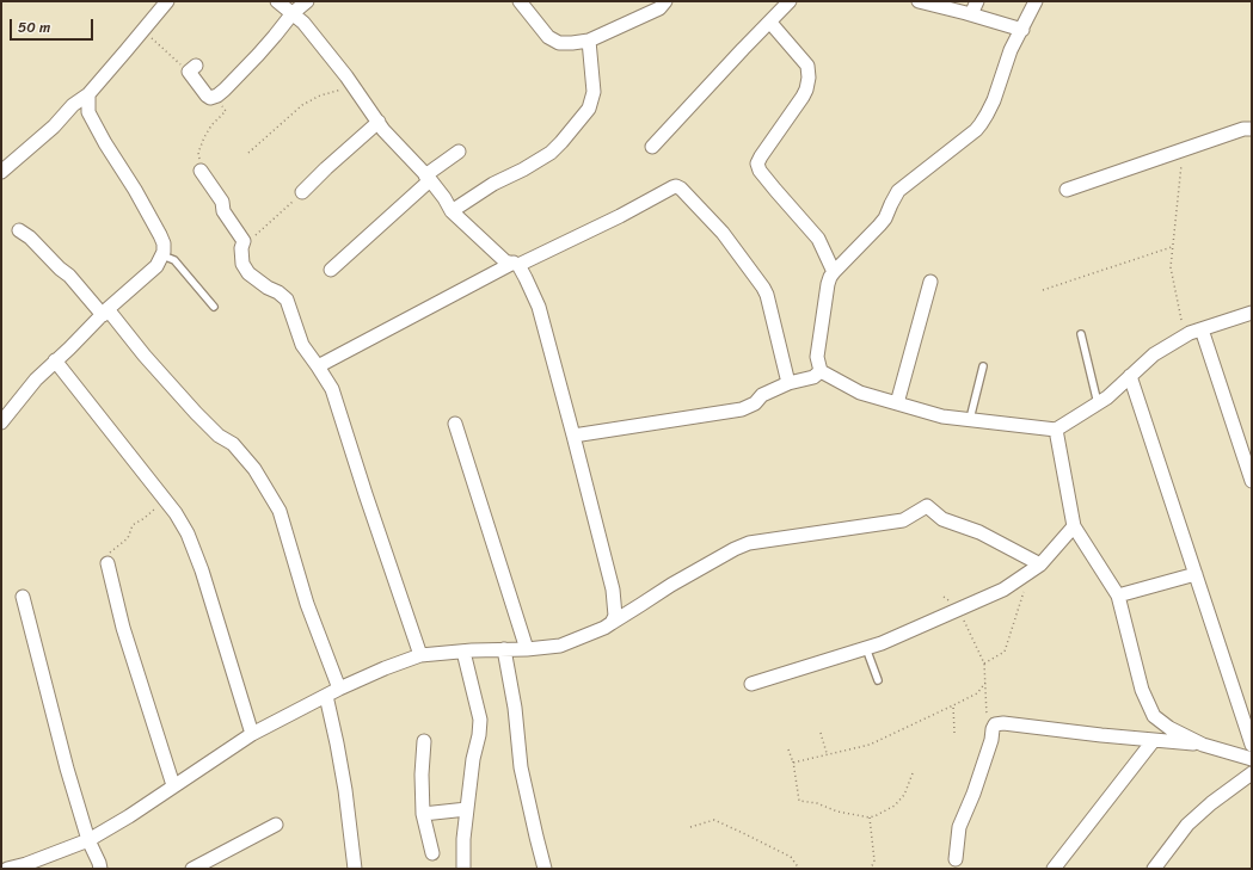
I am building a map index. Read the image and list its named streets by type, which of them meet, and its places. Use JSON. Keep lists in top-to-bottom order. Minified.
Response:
{"scale_bar":"50 m"}
